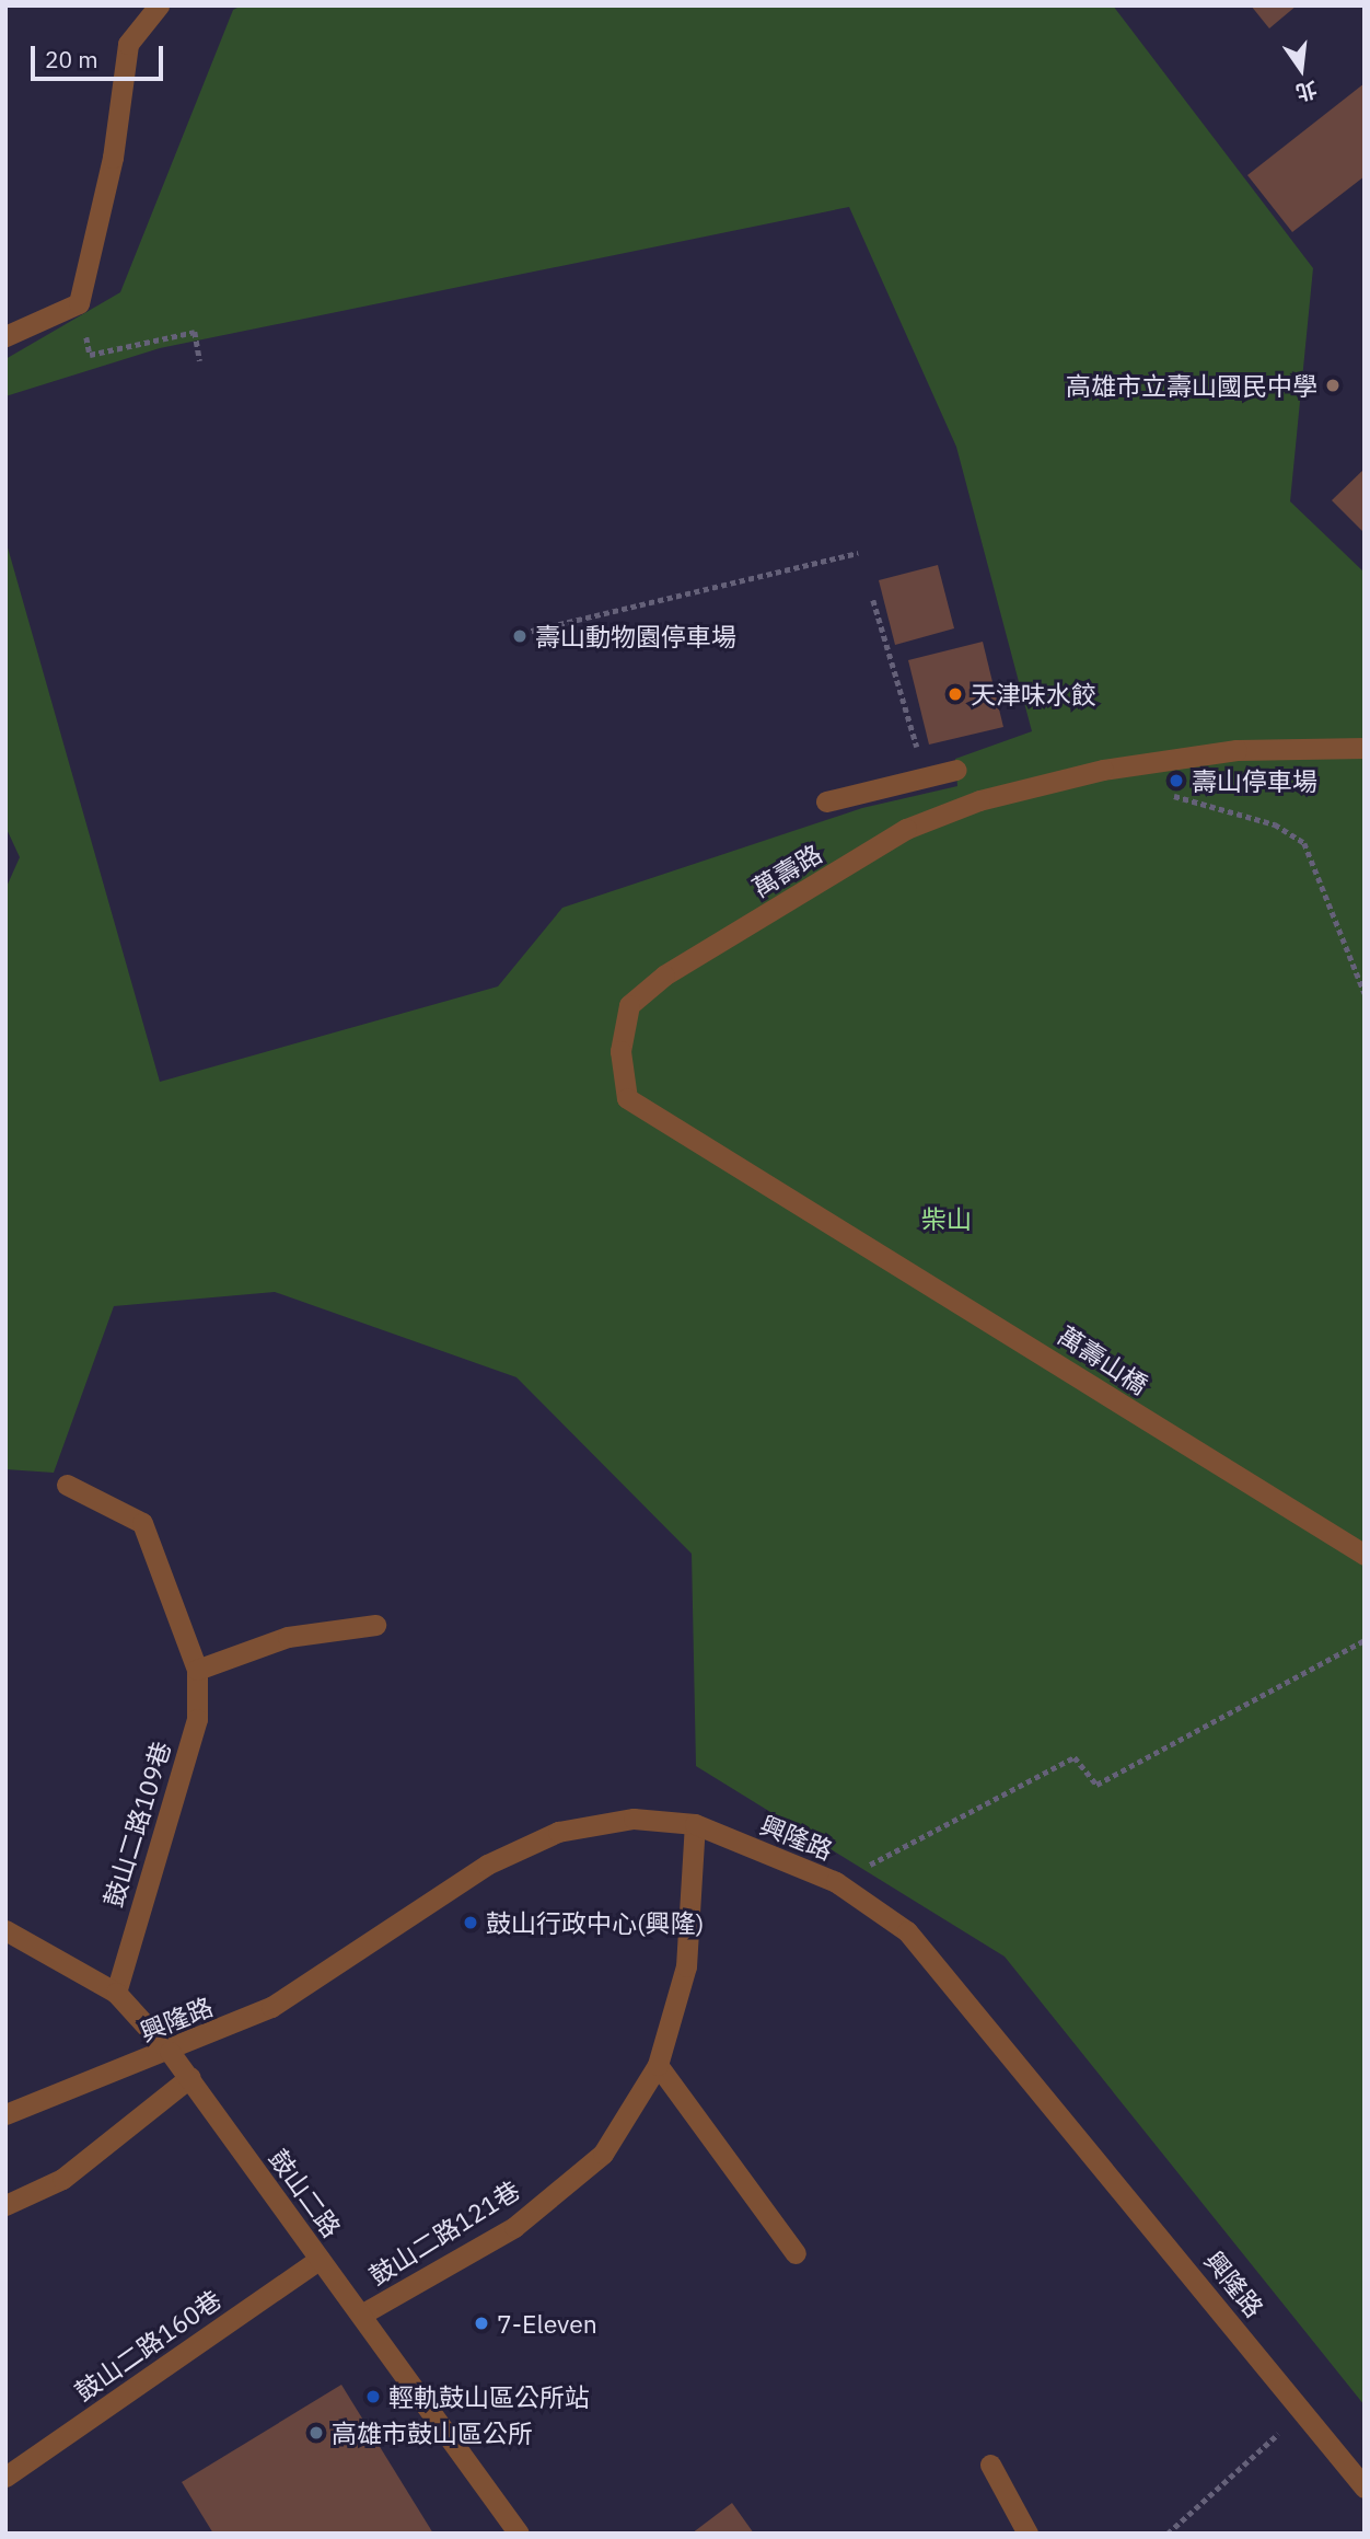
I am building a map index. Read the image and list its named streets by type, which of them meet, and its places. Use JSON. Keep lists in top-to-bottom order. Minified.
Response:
{"streets":{"street":["萬壽路","萬壽山橋","鼓山二路109巷","興隆路","鼓山二路","鼓山二路121巷","鼓山二路160巷"]},"crossings":[["萬壽路","萬壽山橋"],["鼓山二路109巷","鼓山二路"],["興隆路","鼓山二路"],["興隆路","鼓山二路121巷"],["鼓山二路","鼓山二路121巷"],["鼓山二路","鼓山二路160巷"]],"parks":["柴山"],"places":["高雄市立壽山國民中學","壽山動物園停車場","天津味水餃","壽山停車場","鼓山行政中心(興隆)","7-Eleven","輕軌鼓山區公所站","高雄市鼓山區公所"],"scale_bar":"20 m","north":"bottom"}
